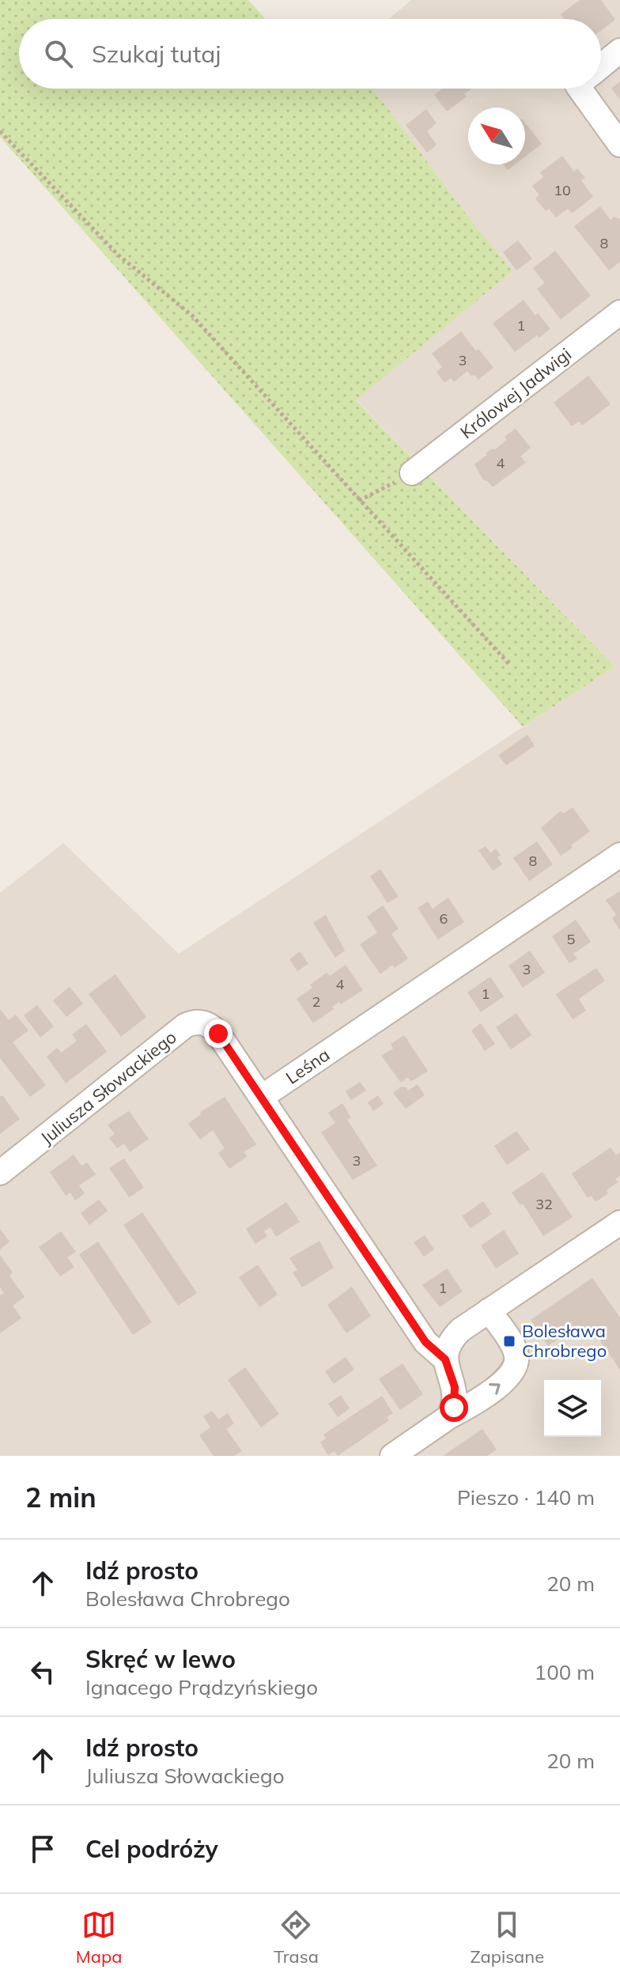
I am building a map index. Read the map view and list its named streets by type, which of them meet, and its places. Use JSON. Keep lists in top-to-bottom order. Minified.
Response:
{"streets":{"street":["Królowej Jadwigi","Leśna","Juliusza Słowackiego"]},"crossings":[["Leśna","Juliusza Słowackiego"]],"places":{"transit":["Bolesława Chrobrego"]},"house_numbers":["10","8","1","3","4","8","6","5","3","4","1","2","3","32","1"],"north":"top left","page":{"search":"Szukaj tutaj","heading":["2 min","Pieszo · 140 m"],"list":[["Idź prosto","Bolesława Chrobrego","20 m"],["Skręć w lewo","Ignacego Prądzyńskiego","100 m"],["Idź prosto","Juliusza Słowackiego","20 m"],"Cel podróży"],"nav":["Mapa","Trasa","Zapisane"]}}
